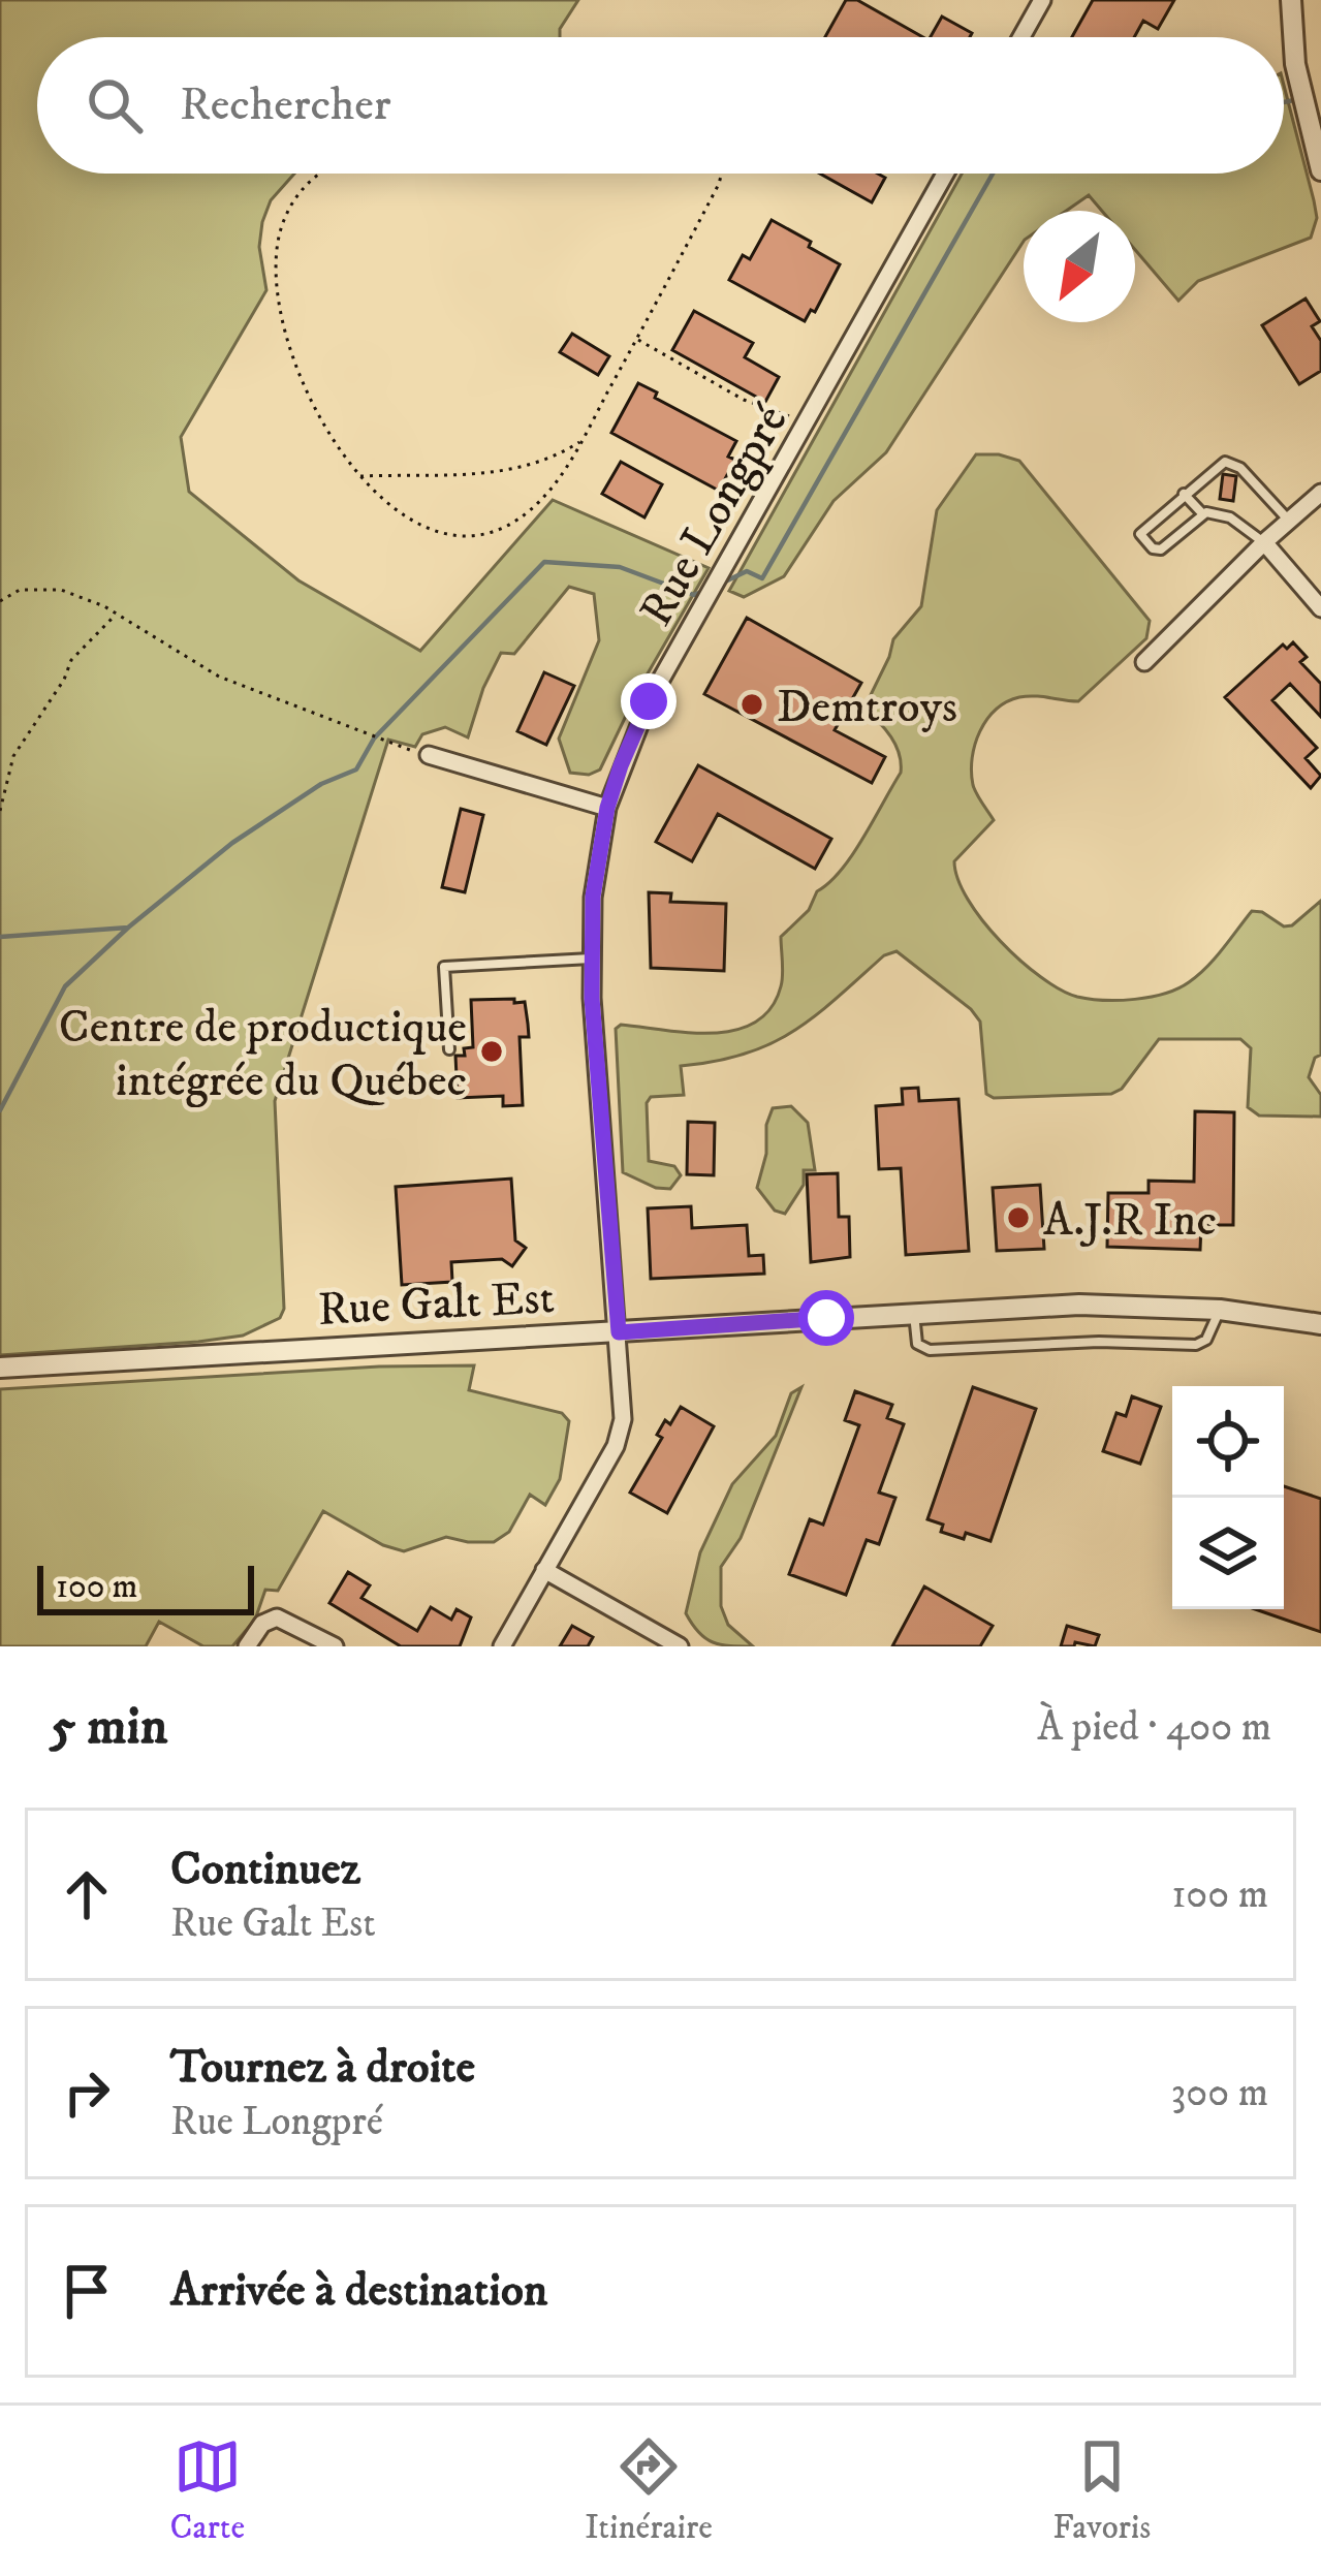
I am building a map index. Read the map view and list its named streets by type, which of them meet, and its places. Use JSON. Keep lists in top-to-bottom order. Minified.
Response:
{"streets":{"street":["Rue Longpré","Rue Galt Est"]},"crossings":[["Rue Longpré","Rue Galt Est"]],"places":["Demtroys","Centre de productique intégrée du Québec","A.J.R Inc"],"scale_bar":"100 m","north":"bottom left","page":{"search":"Rechercher","scale":"100 m","heading":["5 min","À pied · 400 m"],"list":[["Continuez","Rue Galt Est","100 m"],["Tournez à droite","Rue Longpré","300 m"],"Arrivée à destination"],"nav":["Carte","Itinéraire","Favoris"]}}
